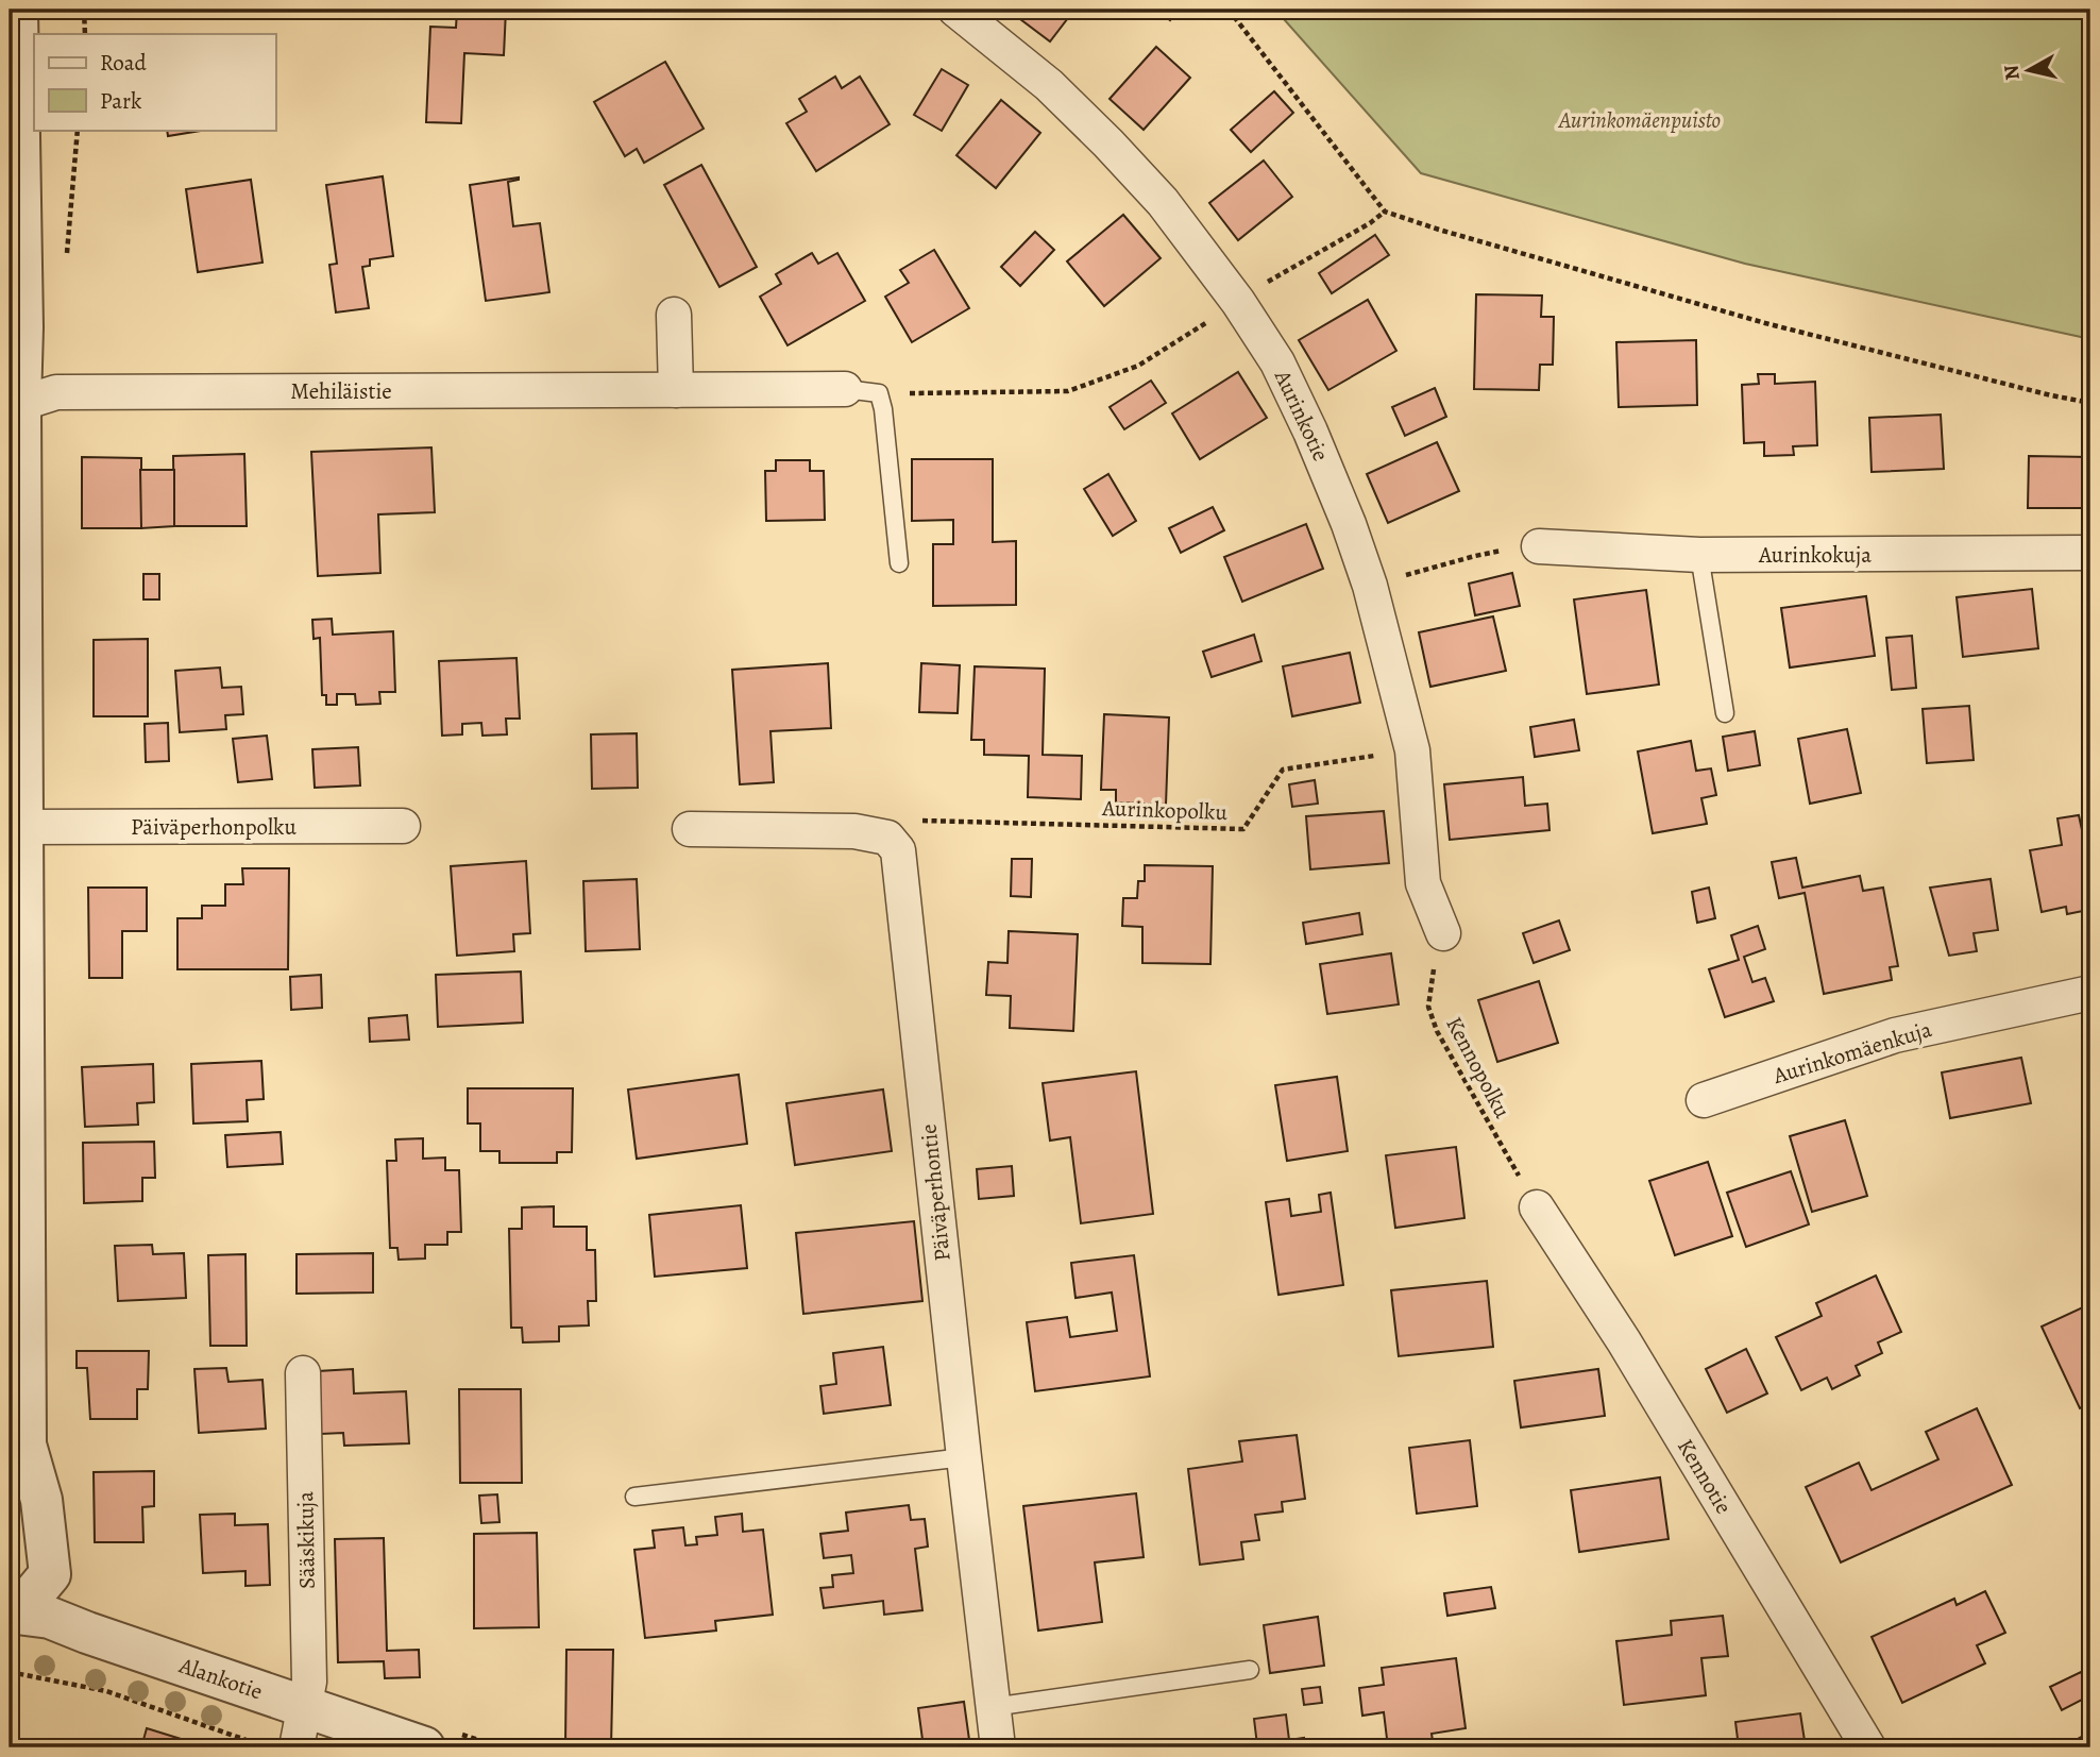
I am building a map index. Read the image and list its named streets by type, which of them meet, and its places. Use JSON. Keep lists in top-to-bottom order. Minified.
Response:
{"streets":{"street":["Mehiläistie","Aurinkotie","Aurinkokuja","Päiväperhonpolku","Aurinkomäenkuja","Päiväperhontie","Kennotie","Sääskikuja","Alankotie"],"path":["Aurinkopolku","Kennopolku"]},"crossings":[["Mehiläistie","Alankotie"],["Aurinkotie","Aurinkopolku"],["Aurinkotie","Kennopolku"],["Aurinkopolku","Päiväperhontie"],["Päiväperhonpolku","Alankotie"],["Kennopolku","Kennotie"],["Sääskikuja","Alankotie"]],"parks":["Aurinkomäenpuisto"],"legend":["Road","Park"],"north":"left"}
